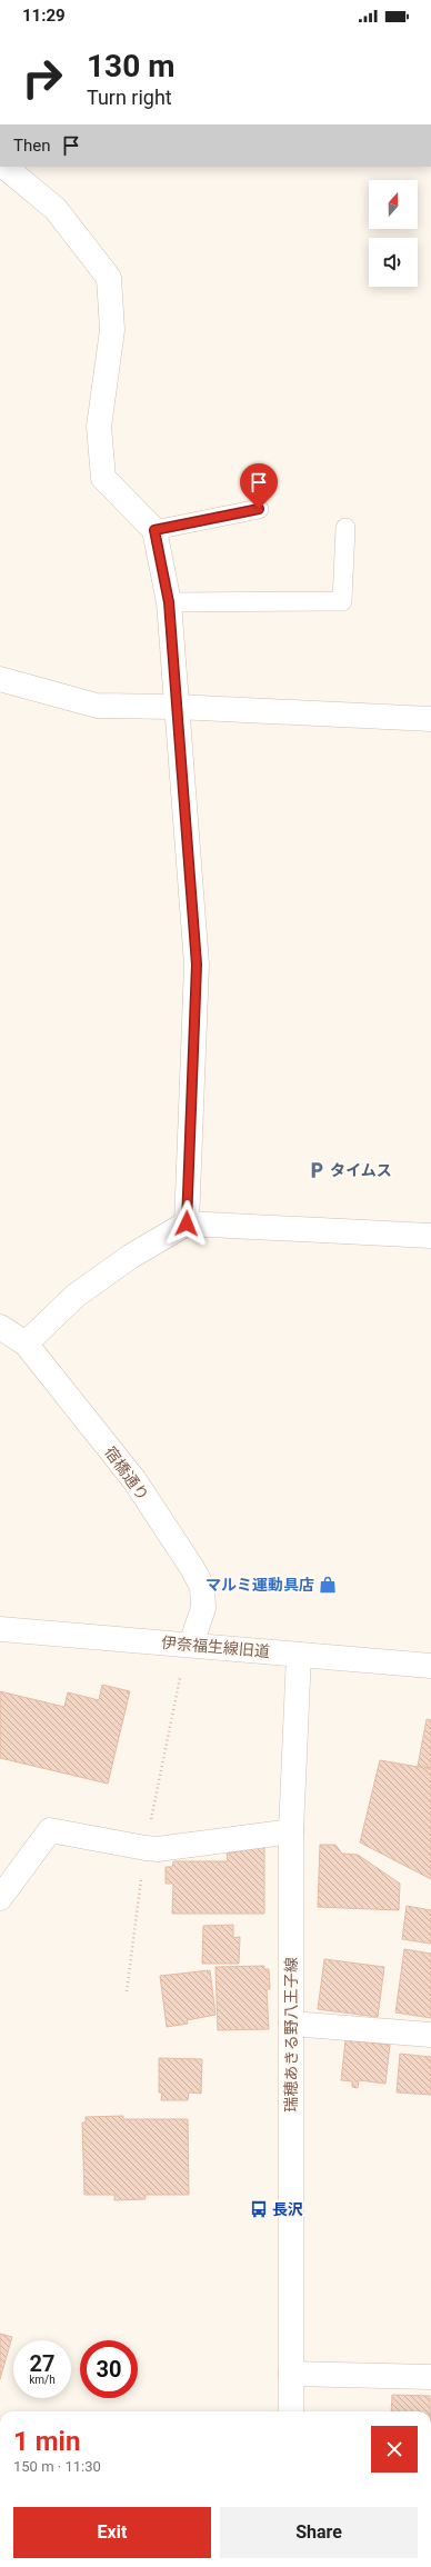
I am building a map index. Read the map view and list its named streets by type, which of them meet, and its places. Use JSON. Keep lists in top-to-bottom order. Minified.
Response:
{"streets":{"street":["宿橋通り","伊奈福生線旧道","瑞穂あきる野八王子線"]},"crossings":[["宿橋通り","伊奈福生線旧道"],["伊奈福生線旧道","瑞穂あきる野八王子線"]],"places":{"parking":["タイムス"],"shop":["マルミ運動具店"],"bus stop":["長沢"]},"north":"top","page":{"status":"11:29","turn":["130 m","Turn right"],"then":"Then","speed":"27 km/h","limit":"30","heading":["1 min","150 m · 11:30"],"buttons":["Exit","Share"]}}
